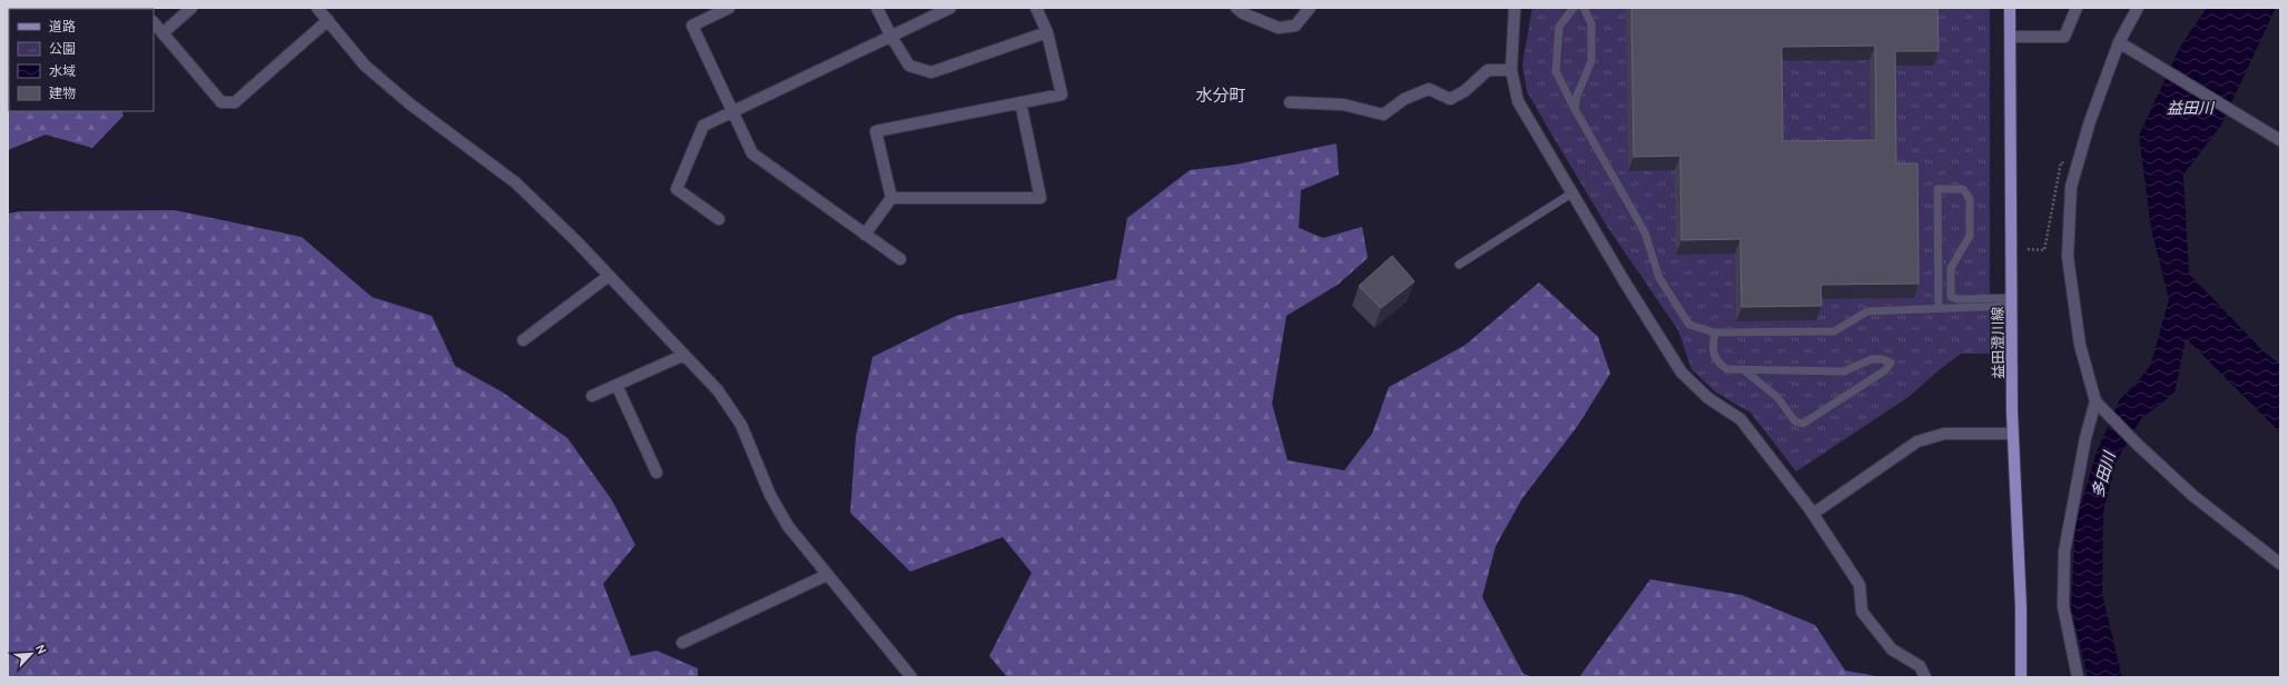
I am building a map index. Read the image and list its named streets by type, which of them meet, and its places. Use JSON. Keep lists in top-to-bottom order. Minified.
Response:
{"streets":{"main road":["益田澄川線"]},"districts":["水分町"],"water":["益田川","多田川"],"legend":["道路","公園","水域","建物"],"north":"top right"}
